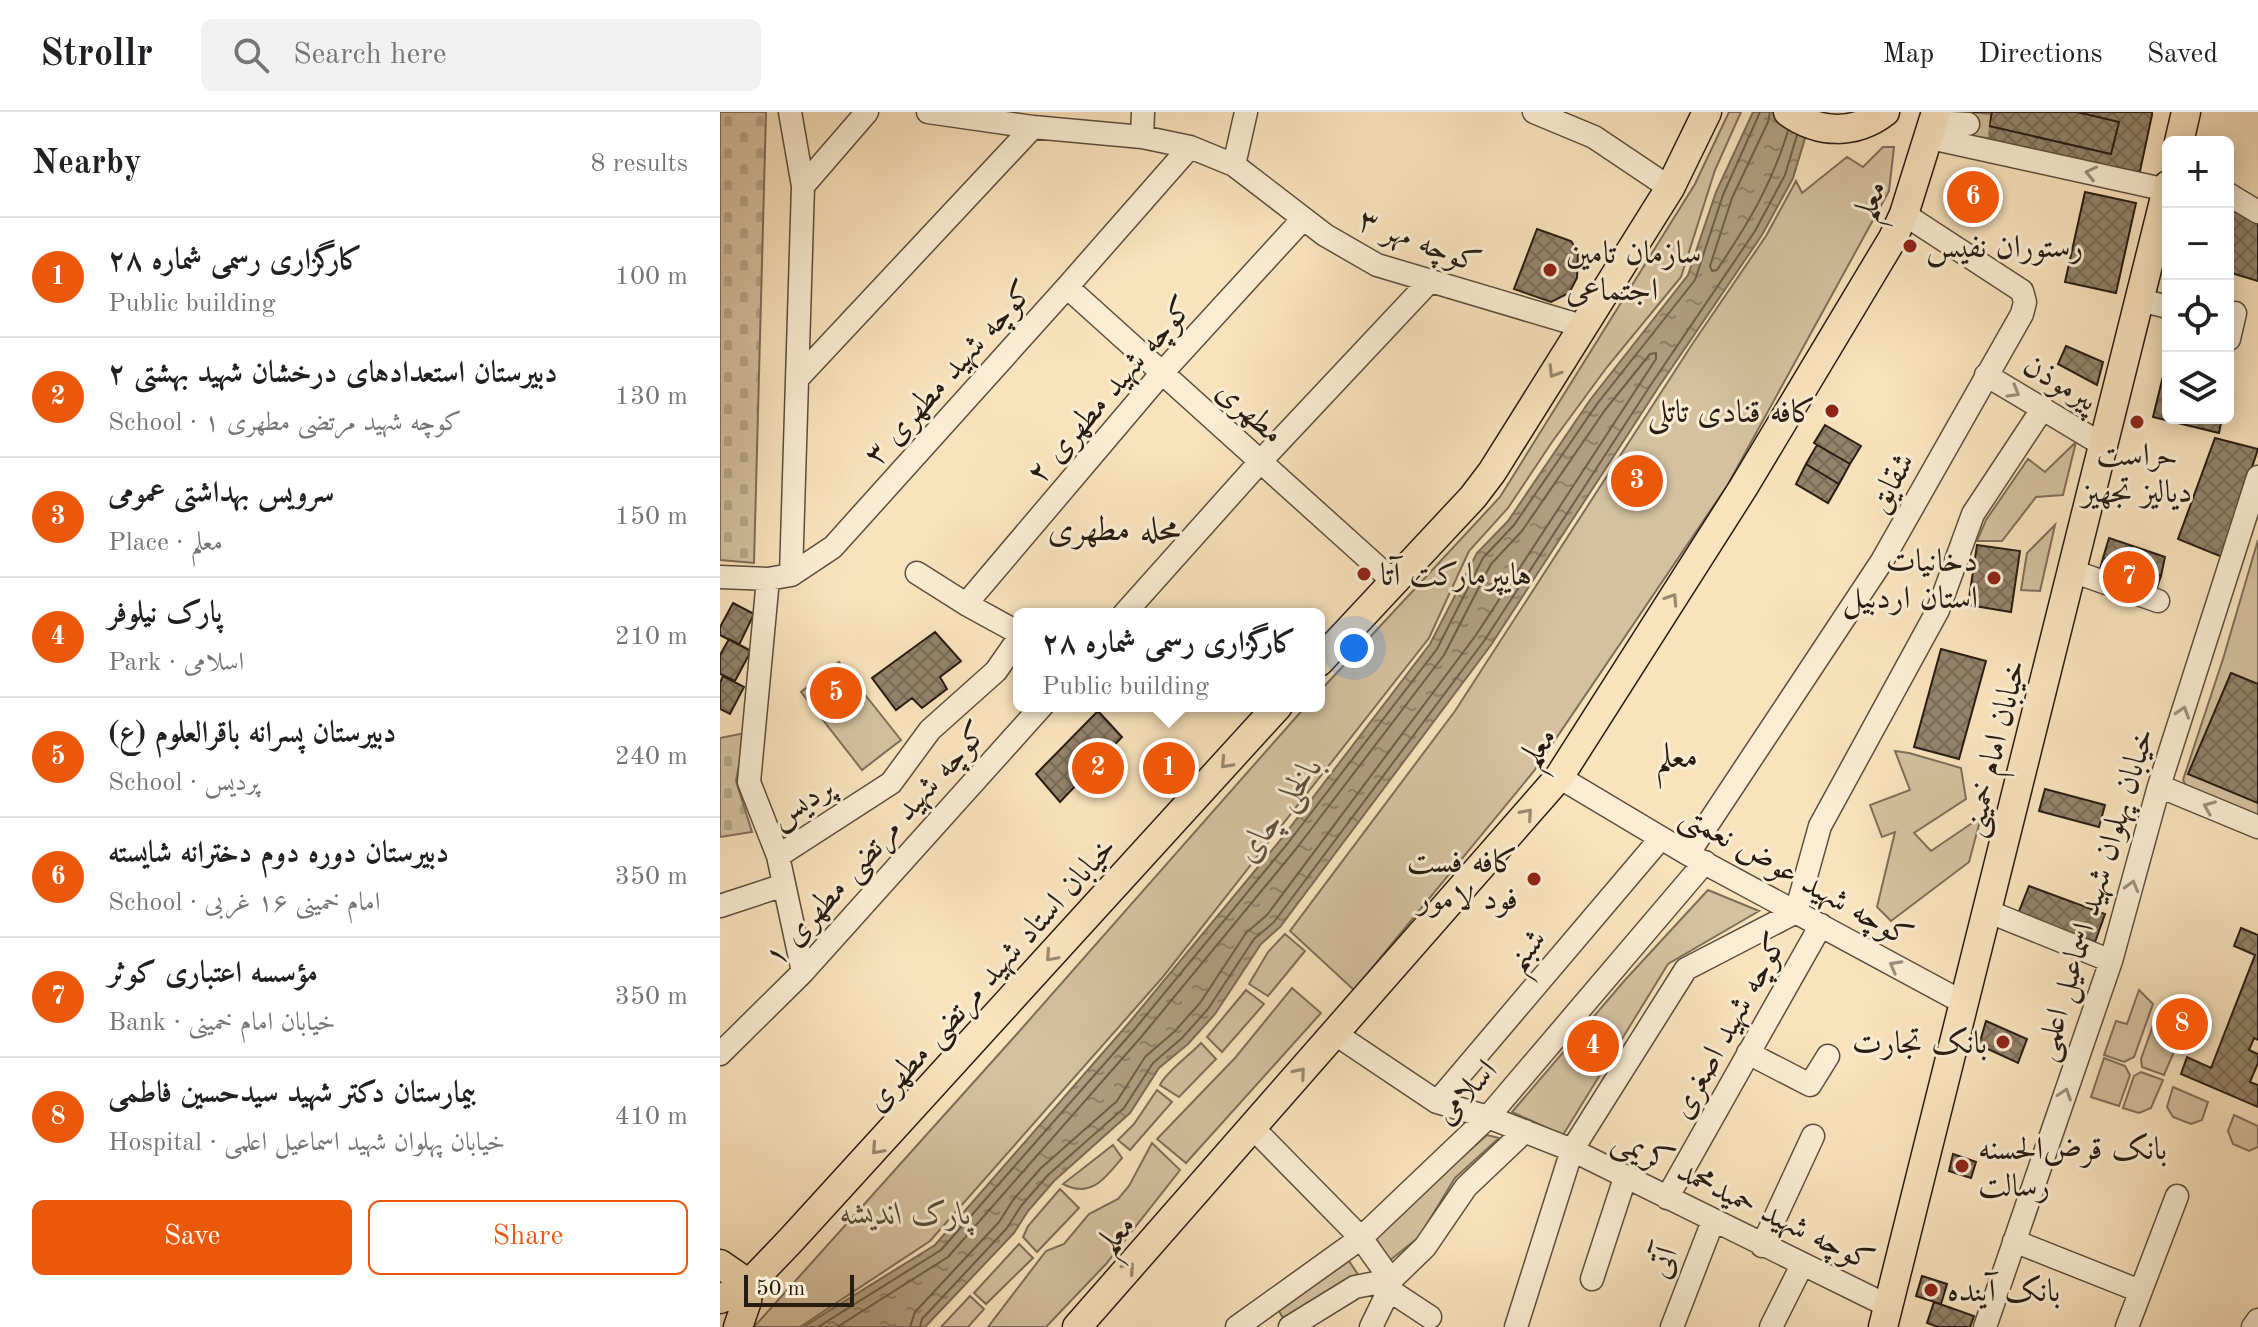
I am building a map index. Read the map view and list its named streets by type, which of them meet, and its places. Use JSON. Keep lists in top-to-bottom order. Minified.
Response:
{"streets":{"main road":["معلم","خیابان امام خمینی","خیابان استاد شهید مرتضی مطهری"],"street":["کوچه مهر ۳","کوچه شهید مطهری ۳","پیرموذن","کوچه شهید مطهری ۲","مطهری","شقایق","پردیس","کوچه شهید مرتضی مطهری ۱","کوچه شهید عوض نعمتی","خیابان پهلوان شهید اسماعیل اعلمی","شبنم","کوچه شهید اصغری","اسلامی","کوچه شهید حمیدمحمد کریمی","آتی"]},"crossings":[["معلم","شقایق"],["معلم","کوچه شهید عوض نعمتی"],["معلم","کوچه شهید حمیدمحمد کریمی"],["کوچه مهر ۳","کوچه شهید مطهری ۳"],["کوچه مهر ۳","کوچه شهید مطهری ۲"],["کوچه شهید مطهری ۳","مطهری"],["کوچه شهید مطهری ۳","پردیس"],["پیرموذن","شقایق"],["پیرموذن","خیابان امام خمینی"],["کوچه شهید مطهری ۲","مطهری"],["کوچه شهید مطهری ۲","پردیس"],["شقایق","کوچه شهید عوض نعمتی"],["شقایق","اسلامی"],["خیابان امام خمینی","کوچه شهید عوض نعمتی"],["خیابان امام خمینی","کوچه شهید حمیدمحمد کریمی"],["کوچه شهید عوض نعمتی","شبنم"],["کوچه شهید عوض نعمتی","کوچه شهید اصغری"],["کوچه شهید عوض نعمتی","اسلامی"],["شبنم","کوچه شهید حمیدمحمد کریمی"],["کوچه شهید اصغری","کوچه شهید حمیدمحمد کریمی"],["اسلامی","کوچه شهید حمیدمحمد کریمی"],["کوچه شهید حمیدمحمد کریمی","آتی"]],"one_way":["پیرموذن","کوچه شهید عوض نعمتی","خیابان پهلوان شهید اسماعیل اعلمی","خیابان استاد شهید مرتضی مطهری"],"districts":["محله مطهری","معلم"],"water":["بالخلی چای"],"parks":["پارک اندیشه"],"places":["رستوران نفیس","سازمان تامین اجتماعی","کافه قنادی تاتلی","حراست دیالیز تجهیز","هایپرمارکت آتا","دخانیات استان اردبیل","کافه فست فود لامور","بانک تجارت","بانک قرض‌الحسنه رسالت","بانک آینده"],"scale_bar":"50 m","page":{"header":"Strollr","search":"Search here","nav":["Map","Directions","Saved"],"heading":["Nearby","8 results"],"map_buttons":["+","−"],"pins":["6","3","7","5","1","2","8","4"],"list":[{"mark":"1","name":"کارگزاری رسمی شماره ۲۸","note":"Public building","value":"100 m"},{"mark":"2","name":"دبیرستان استعدادهای درخشان شهید بهشتی ۲","note":"School · کوچه شهید مرتضی مطهری ۱","value":"130 m"},{"mark":"3","name":"سرویس بهداشتی عمومی","note":"Place · معلم","value":"150 m"},{"mark":"4","name":"پارک نیلوفر","note":"Park · اسلامی","value":"210 m"},{"mark":"5","name":"دبیرستان پسرانه باقرالعلوم (ع)","note":"School · پردیس","value":"240 m"},{"mark":"6","name":"دبیرستان دوره دوم دخترانه شایسته","note":"School · امام خمینی ۱۶ غربی","value":"350 m"},{"mark":"7","name":"مؤسسه اعتباری کوثر","note":"Bank · خیابان امام خمینی","value":"350 m"},{"mark":"8","name":"بیمارستان دکتر شهید سیدحسین فاطمی","note":"Hospital · خیابان پهلوان شهید اسماعیل اعلمی","value":"410 m"}],"popup":["کارگزاری رسمی شماره ۲۸","Public building"],"buttons":["Save","Share"],"scale":"50 m"}}
